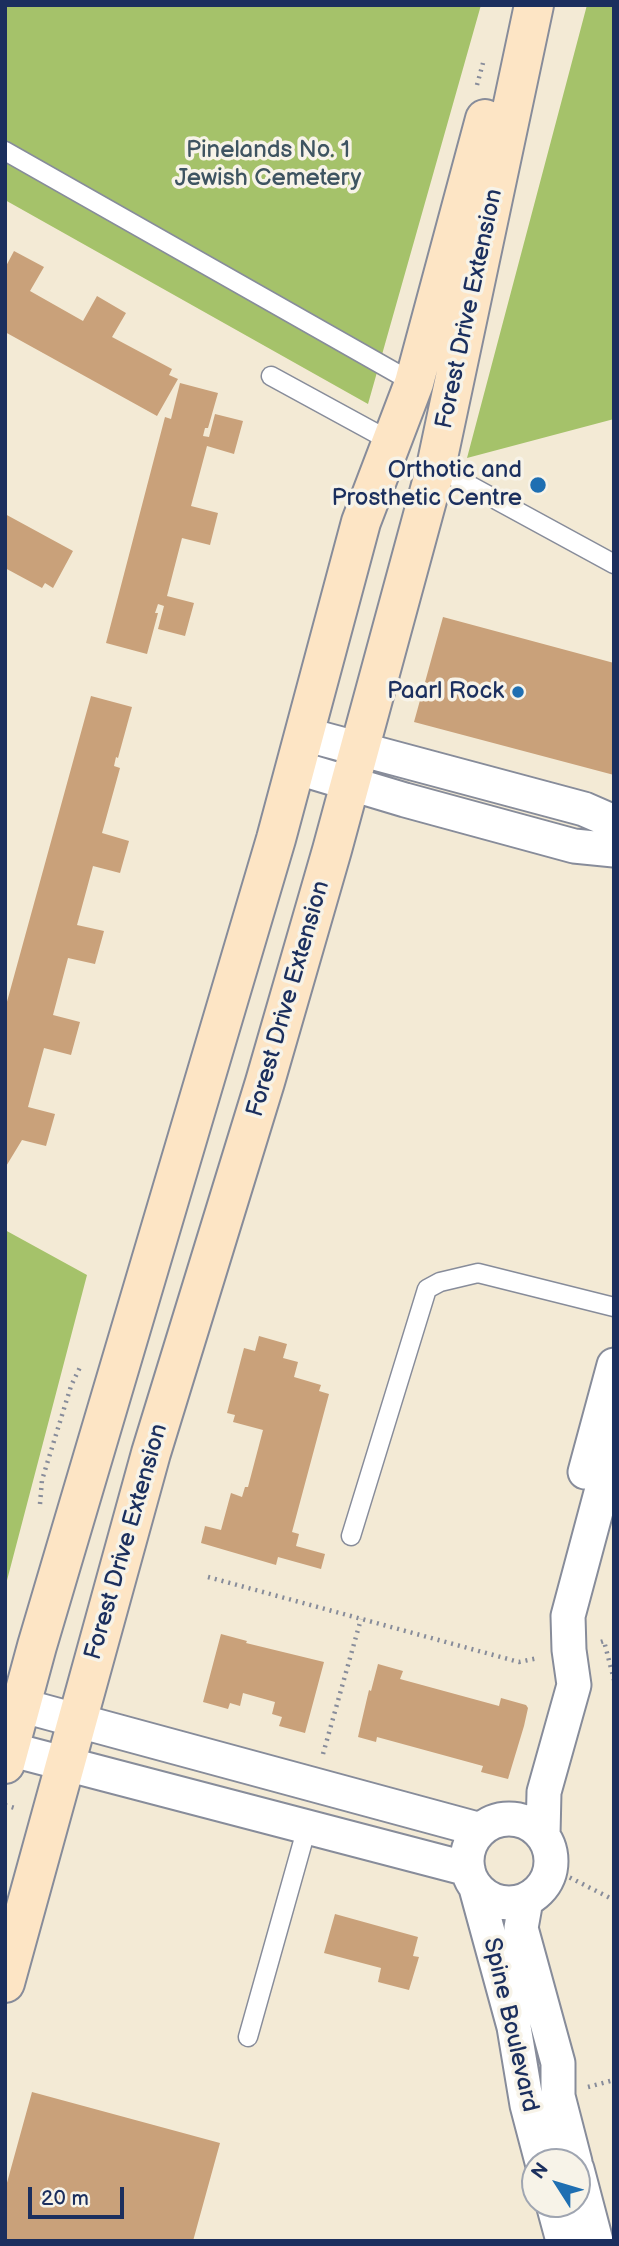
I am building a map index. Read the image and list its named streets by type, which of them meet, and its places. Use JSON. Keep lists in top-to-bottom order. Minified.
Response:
{"streets":{"street":["Forest Drive Extension","Spine Boulevard"]},"parks":["Pinelands No. 1 Jewish Cemetery"],"places":["Orthotic and Prosthetic Centre","Paarl Rock"],"scale_bar":"20 m","north":"top left"}
